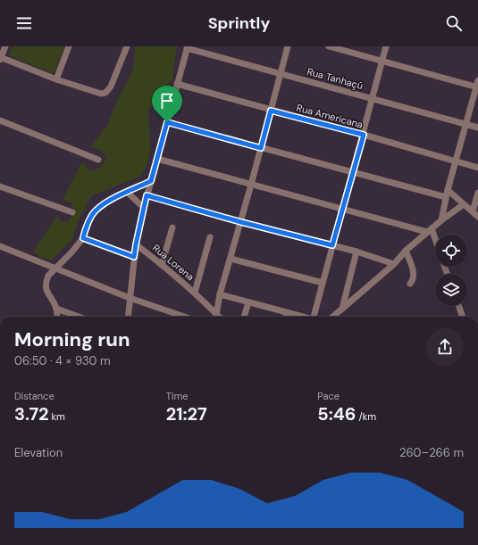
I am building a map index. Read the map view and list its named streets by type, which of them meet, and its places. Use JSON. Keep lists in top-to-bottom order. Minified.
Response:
{"streets":{"street":["Rua Tanhaçú","Rua Americana","Rua Lorena"]},"page":{"header":"Sprintly","heading":["Morning run","06:50 · 4 × 930 m"],"stats":[["Distance","3.72 km"],["Time","21:27"],["Pace","5:46 /km"]],"chart":["Elevation","260–266 m"]}}
